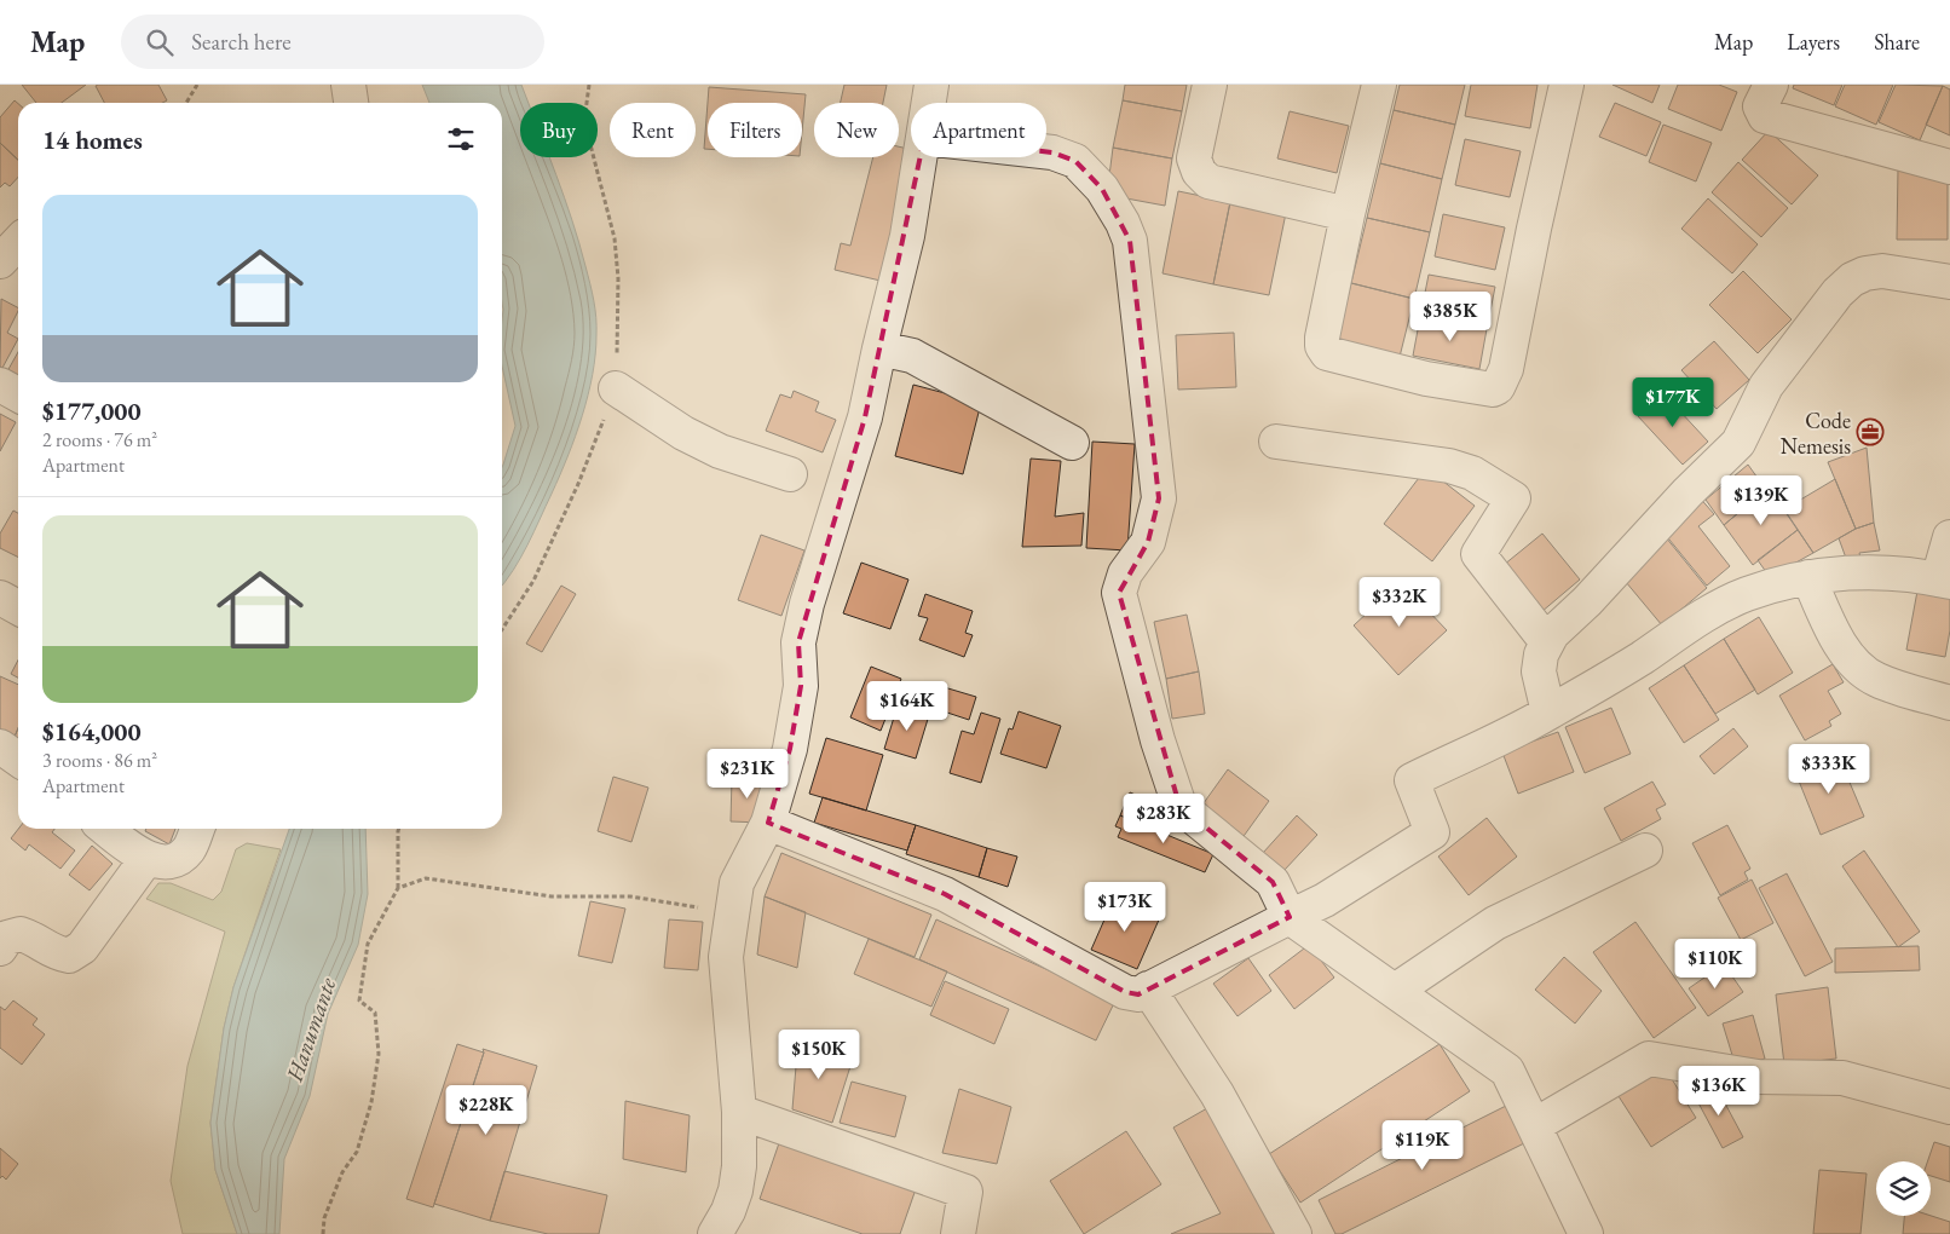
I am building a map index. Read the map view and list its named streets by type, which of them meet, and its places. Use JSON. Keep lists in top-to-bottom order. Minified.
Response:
{"water":["Hanumante"],"places":{"office":["Code Nemesis"]},"page":{"header":"Map","search":"Search here","nav":["Map","Layers","Share"],"chip":["Buy","Rent","Filters","New","Apartment"],"heading":"14 homes","list":[{"name":"$177,000","note":"2 rooms · 76 m² · Apartment"},{"name":"$164,000","note":"3 rooms · 86 m² · Apartment"}],"price":["$385K","$177K","$139K","$332K","$164K","$333K","$231K","$283K","$173K","$110K","$150K","$136K","$228K","$119K"]}}
